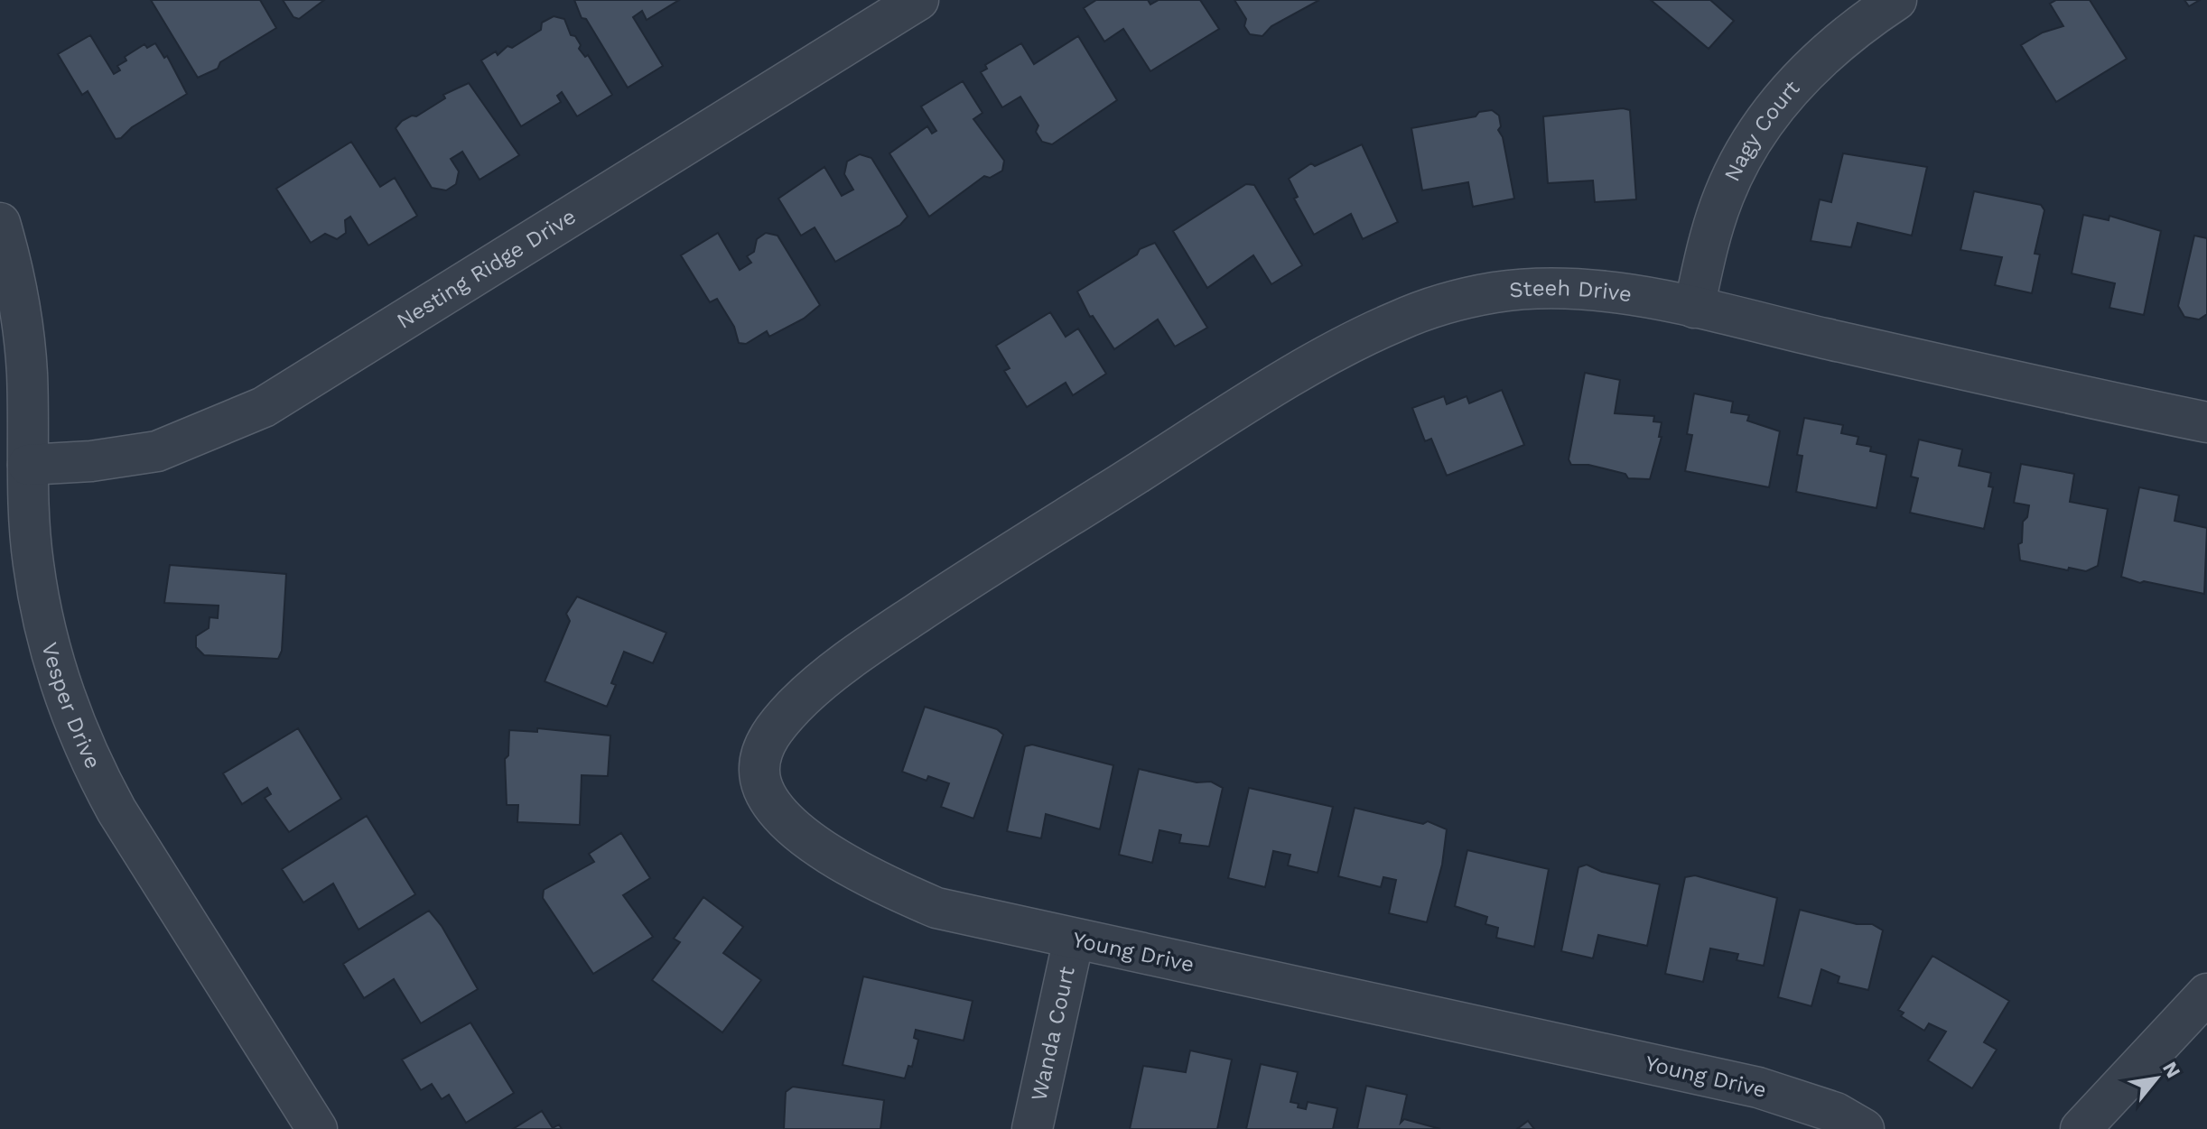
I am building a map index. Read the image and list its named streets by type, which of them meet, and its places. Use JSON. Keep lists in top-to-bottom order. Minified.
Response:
{"streets":{"street":["Nagy Court","Nesting Ridge Drive","Steeh Drive","Vesper Drive","Young Drive","Wanda Court"]},"crossings":[["Nagy Court","Steeh Drive"],["Nesting Ridge Drive","Vesper Drive"],["Steeh Drive","Young Drive"],["Young Drive","Wanda Court"]],"north":"top right"}
